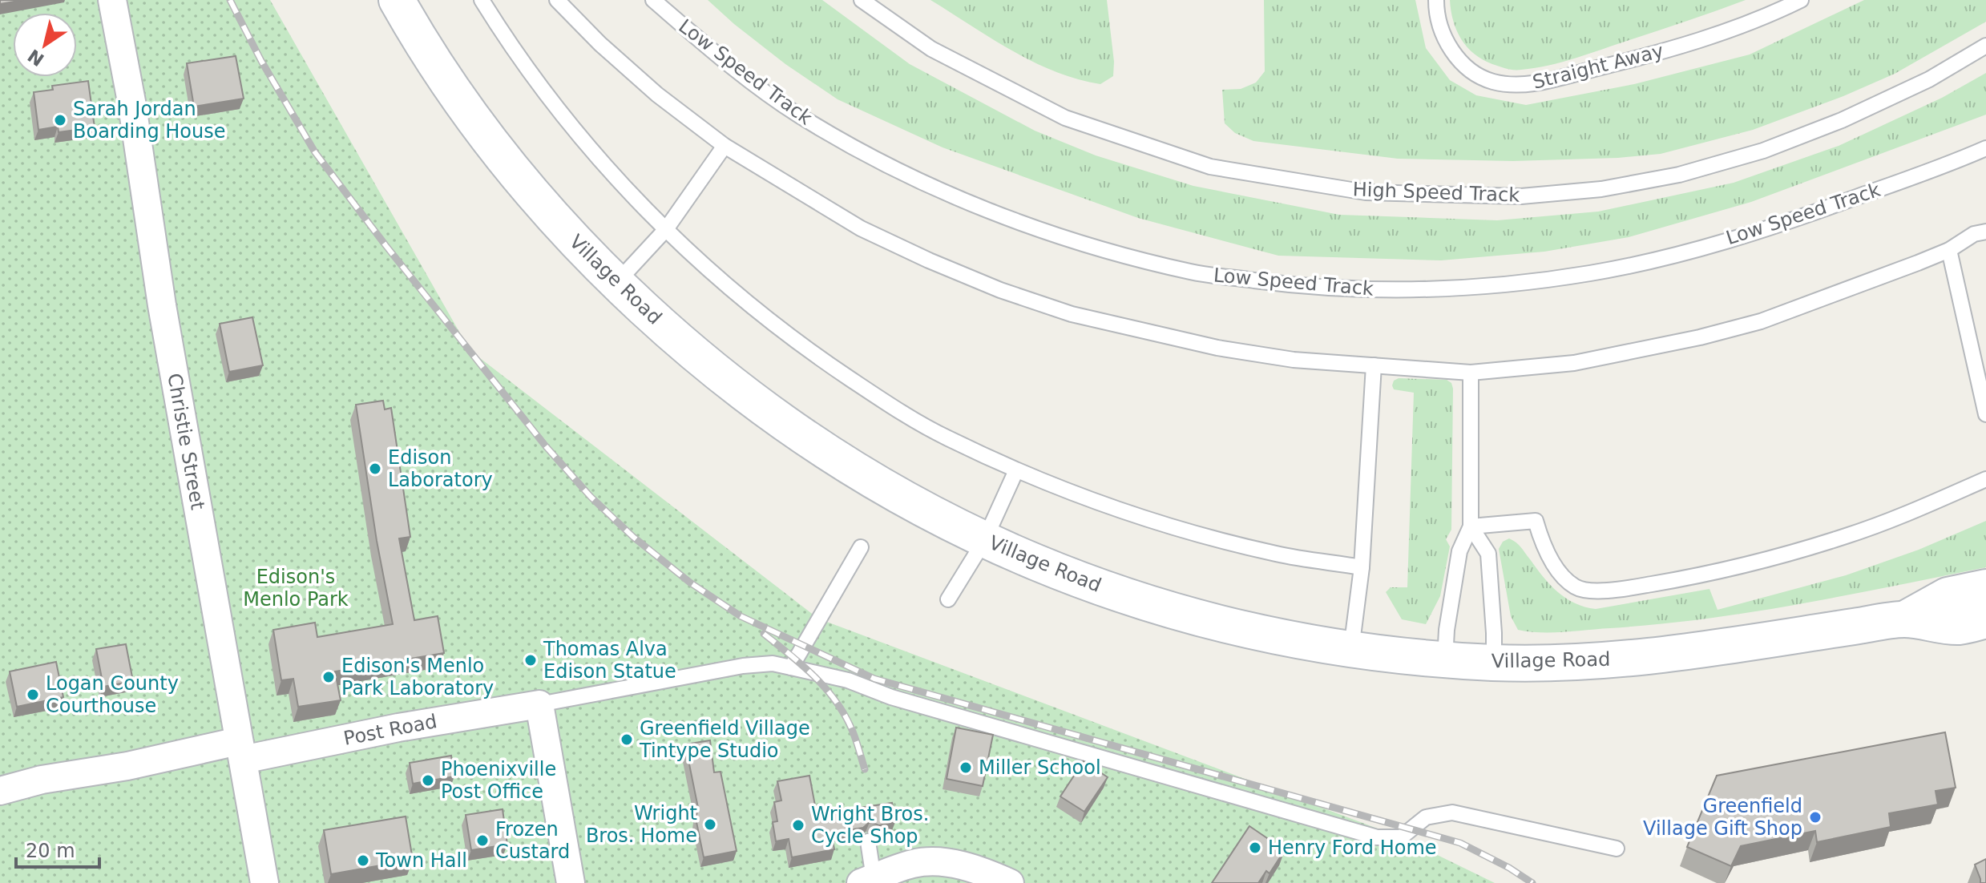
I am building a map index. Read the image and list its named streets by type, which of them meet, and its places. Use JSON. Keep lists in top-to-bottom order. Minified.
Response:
{"streets":{"street":["Village Road","Christie Street","Post Road"],"lane":["Straight Away","Low Speed Track","High Speed Track"]},"crossings":[["Christie Street","Post Road"]],"parks":["Edison's Menlo Park"],"places":["Sarah Jordan Boarding House","Edison Laboratory","Thomas Alva Edison Statue","Edison's Menlo Park Laboratory","Logan County Courthouse","Greenfield Village Tintype Studio","Miller School","Phoenixville Post Office","Greenfield Village Gift Shop","Wright Bros. Home","Wright Bros. Cycle Shop","Frozen Custard","Henry Ford Home","Town Hall"],"scale_bar":"20 m","north":"bottom left"}
